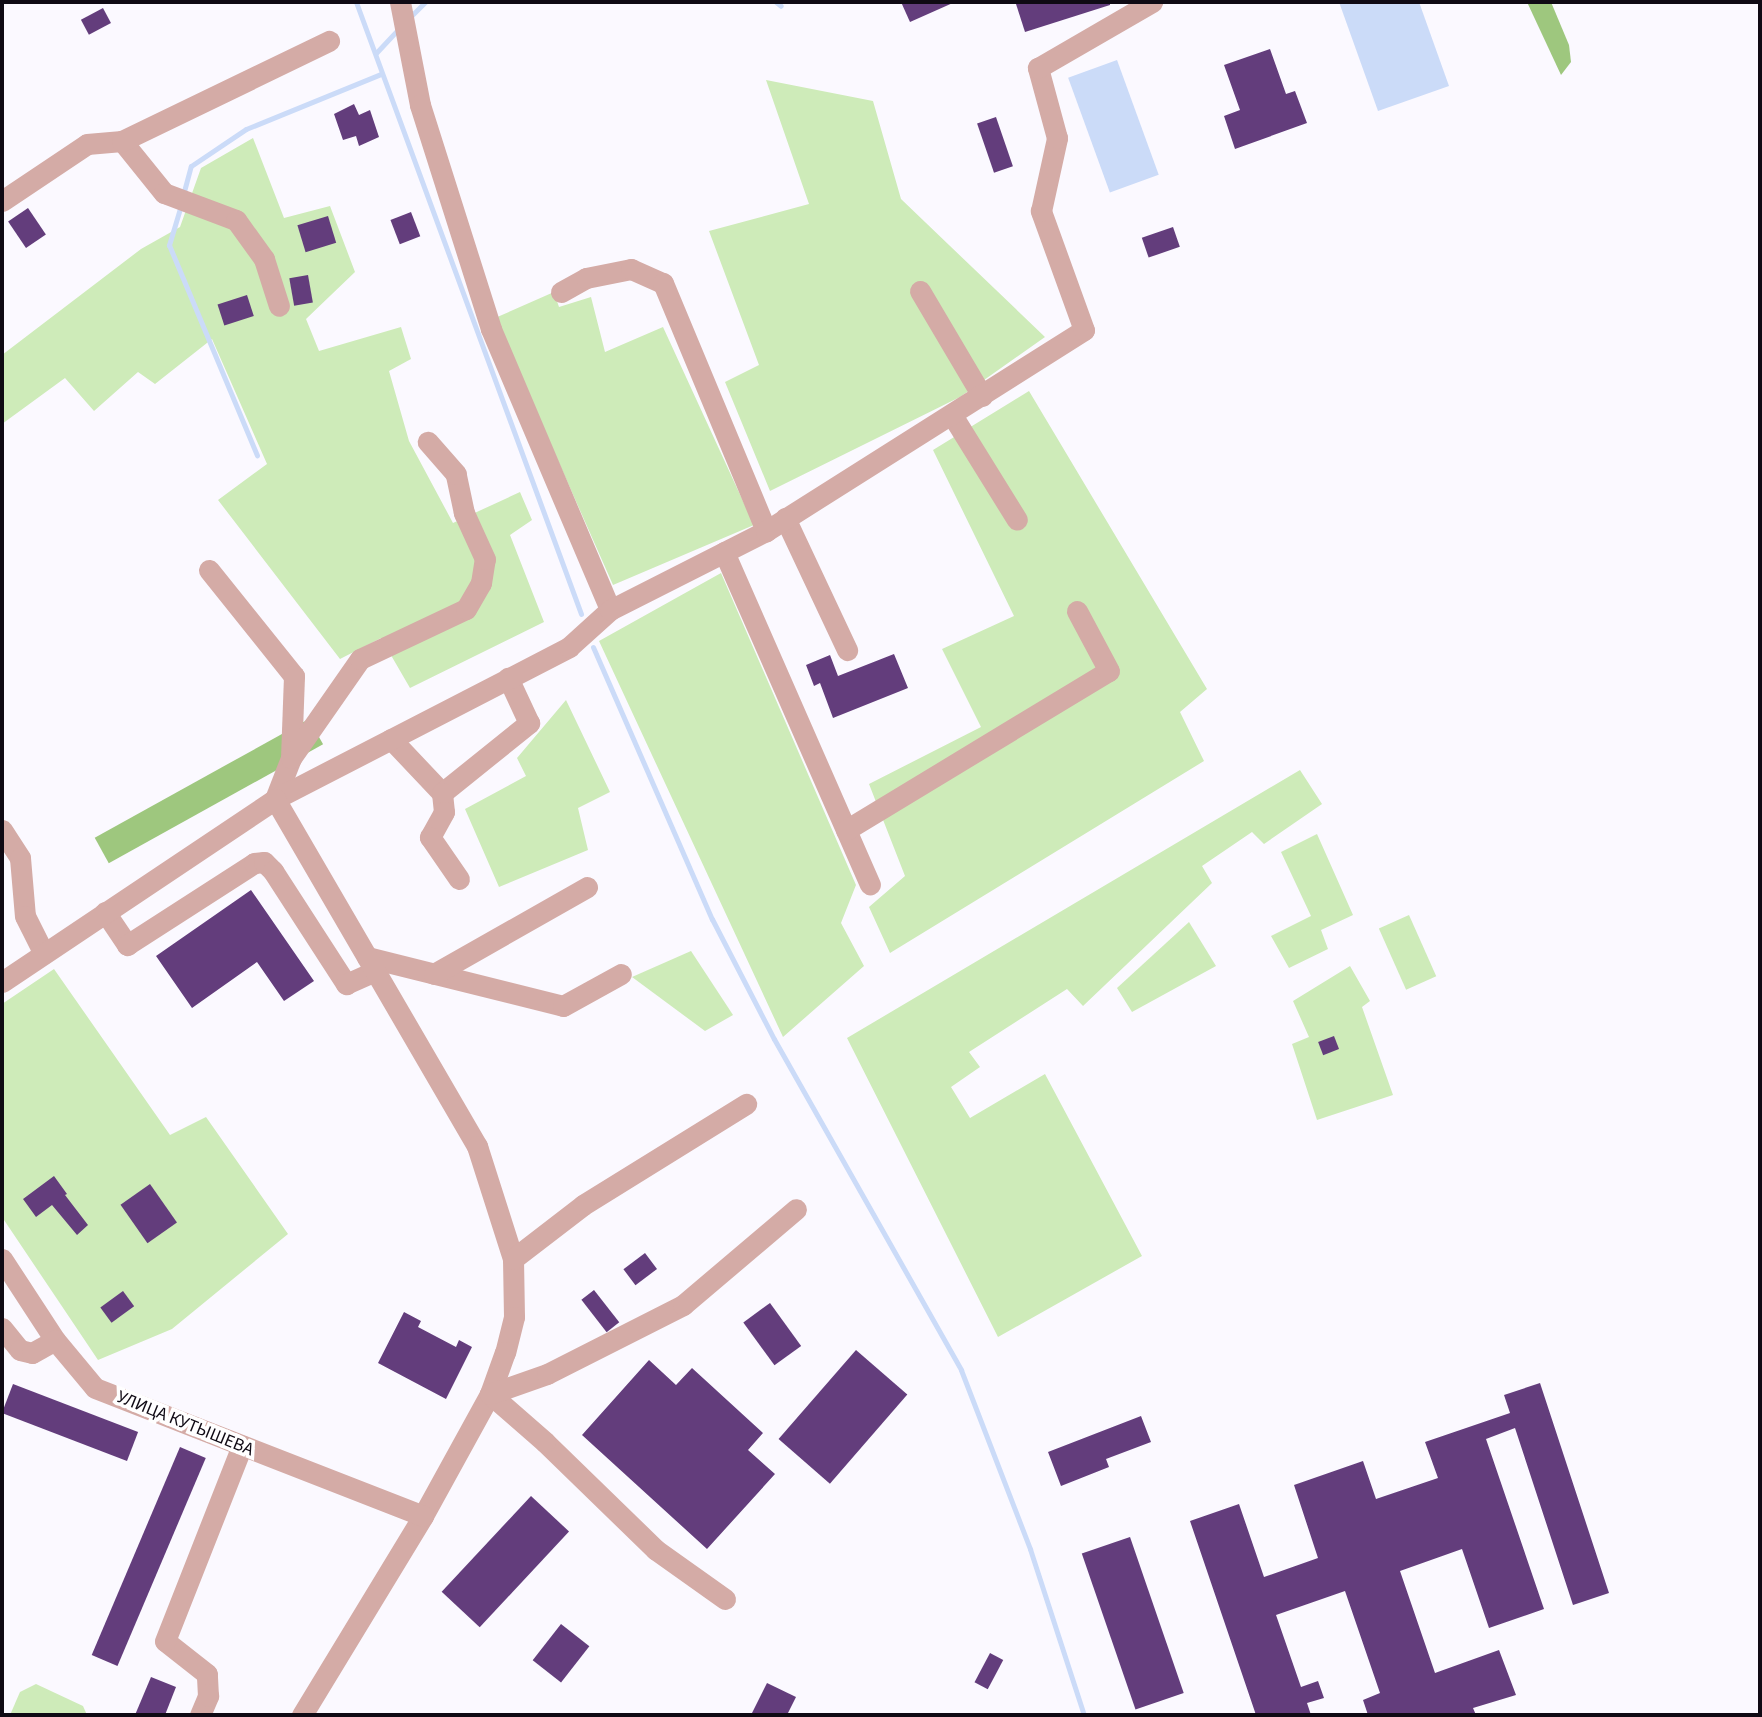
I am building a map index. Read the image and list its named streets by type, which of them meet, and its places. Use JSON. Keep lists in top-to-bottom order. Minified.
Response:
{"streets":{"street":["УЛИЦА КУТЫШЕВА"]}}
